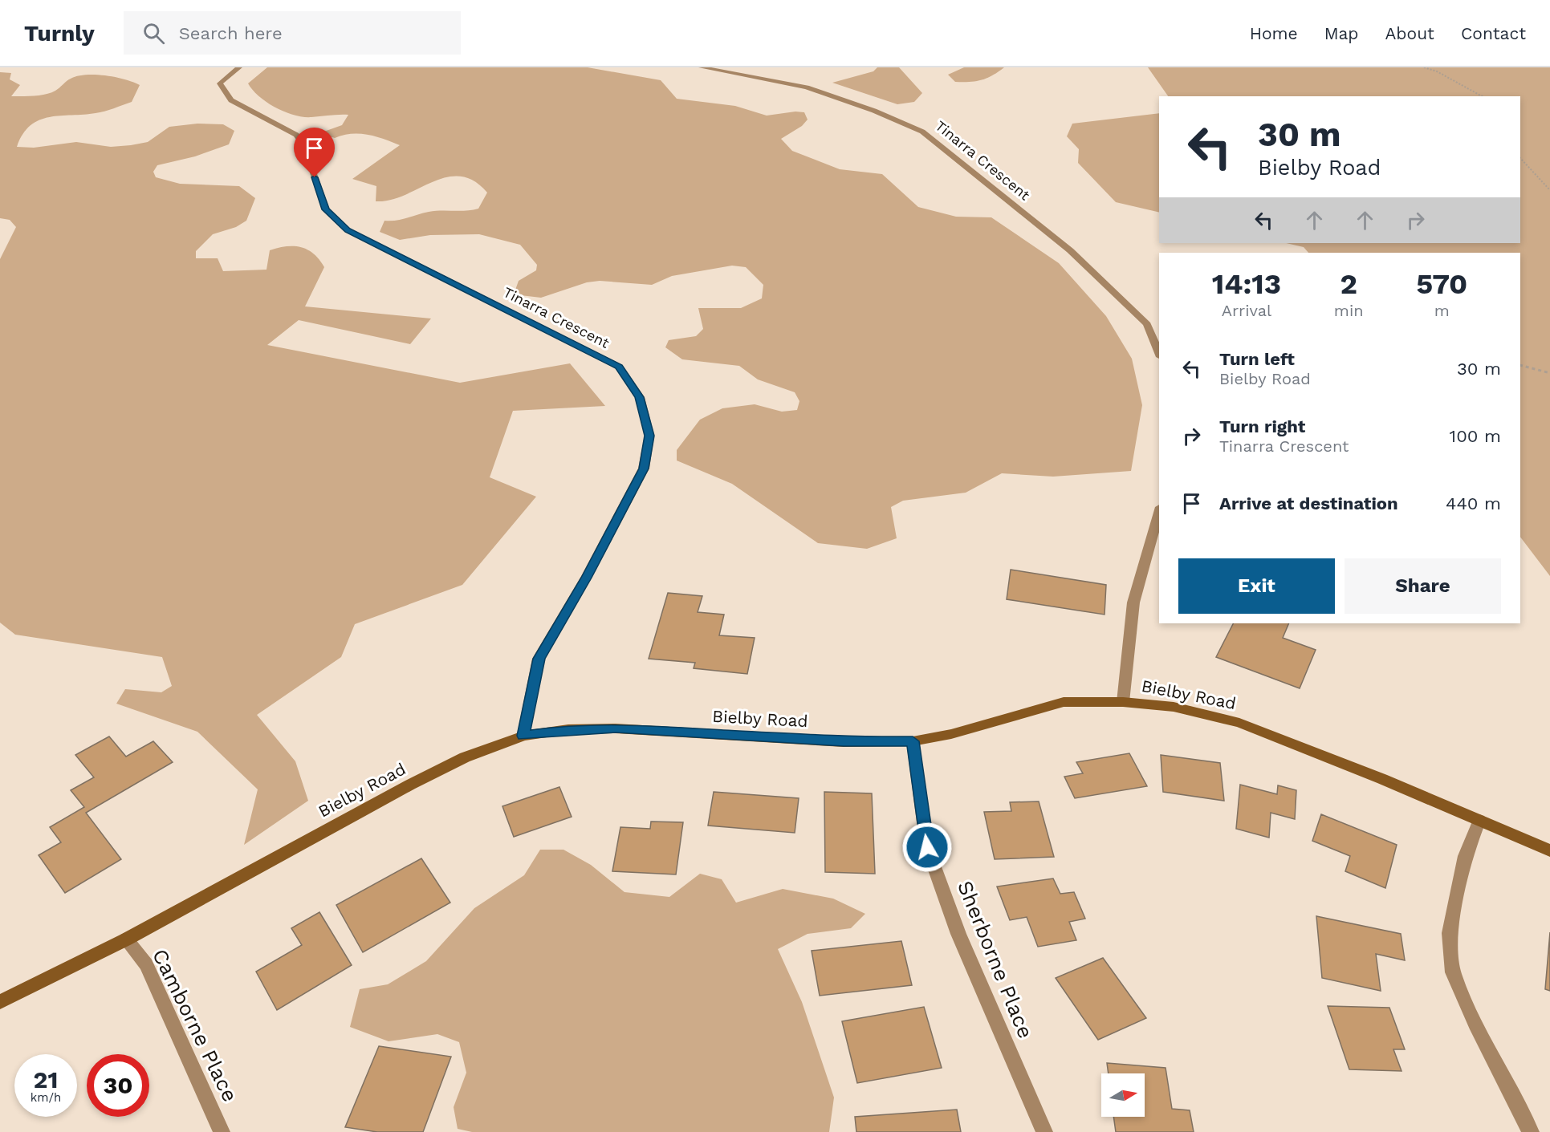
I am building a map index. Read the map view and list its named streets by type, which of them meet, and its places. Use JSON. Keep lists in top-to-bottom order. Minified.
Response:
{"streets":{"street":["Tinarra Crescent","Bielby Road","Sherborne Place","Camborne Place"]},"crossings":[["Tinarra Crescent","Bielby Road"],["Bielby Road","Sherborne Place"],["Bielby Road","Camborne Place"]],"north":"right","page":{"header":"Turnly","search":"Search here","nav":["Home","Map","About","Contact"],"turn":["30 m","Bielby Road"],"eta":["14:13","Arrival","2","min","570","m"],"list":[{"name":"Turn left","note":"Bielby Road","value":"30 m"},{"name":"Turn right","note":"Tinarra Crescent","value":"100 m"},{"name":"Arrive at destination","value":"440 m"}],"buttons":["Exit","Share"],"speed":"21 km/h","limit":"30"}}
